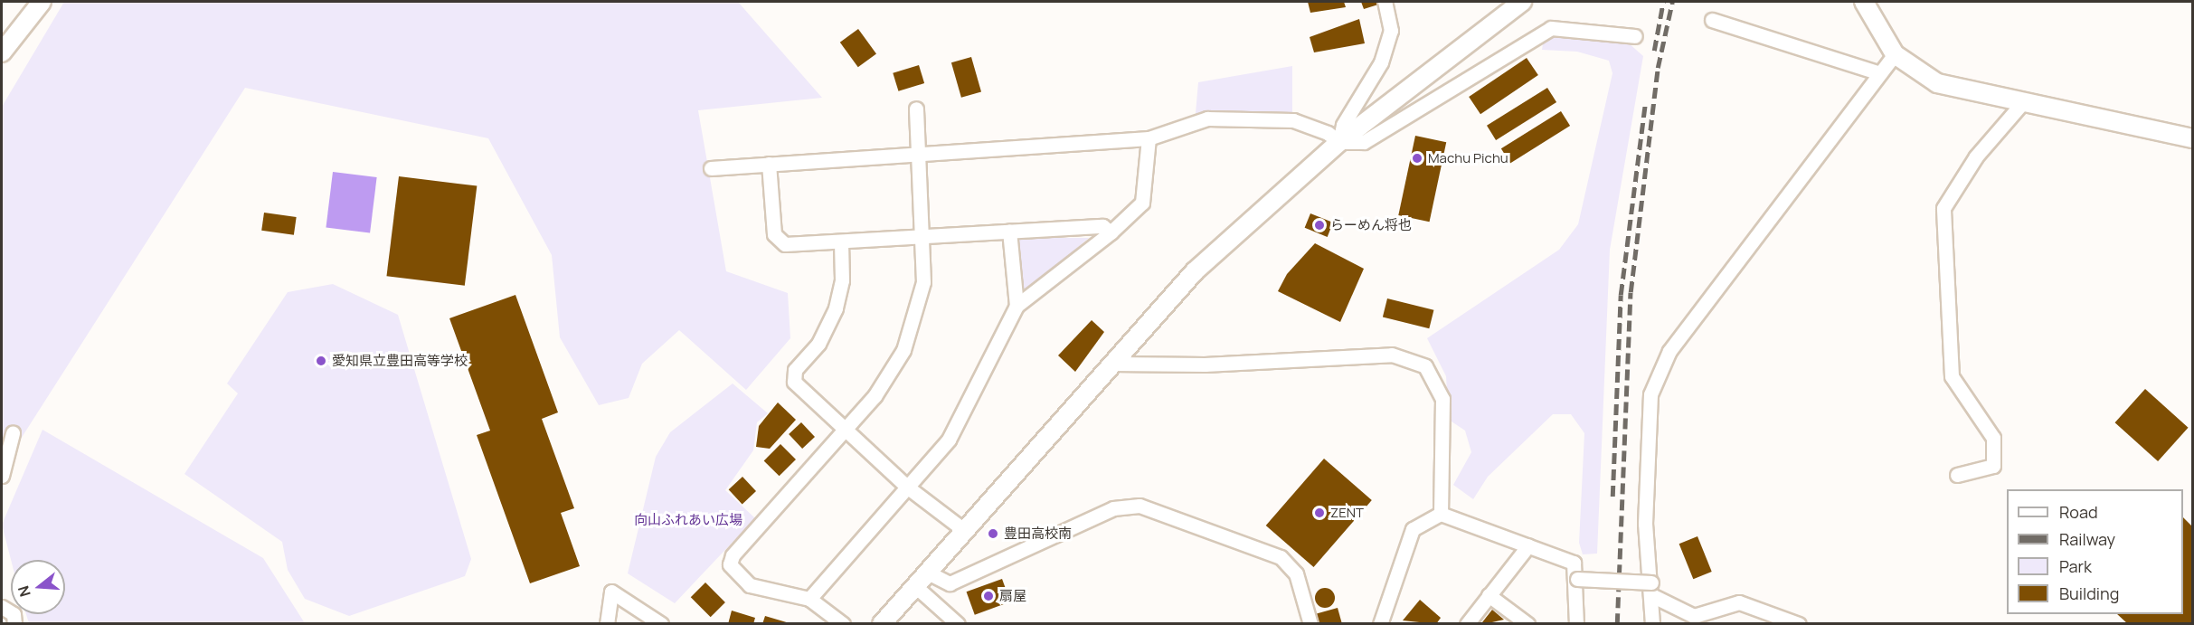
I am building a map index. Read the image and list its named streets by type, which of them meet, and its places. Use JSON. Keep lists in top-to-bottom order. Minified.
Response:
{"parks":["向山ふれあい広場"],"places":["Machu Pichu","らーめん将也","愛知県立豊田高等学校","ZENT","豊田高校南","扇屋"],"legend":["Road","Railway","Park","Building"],"north":"left"}
